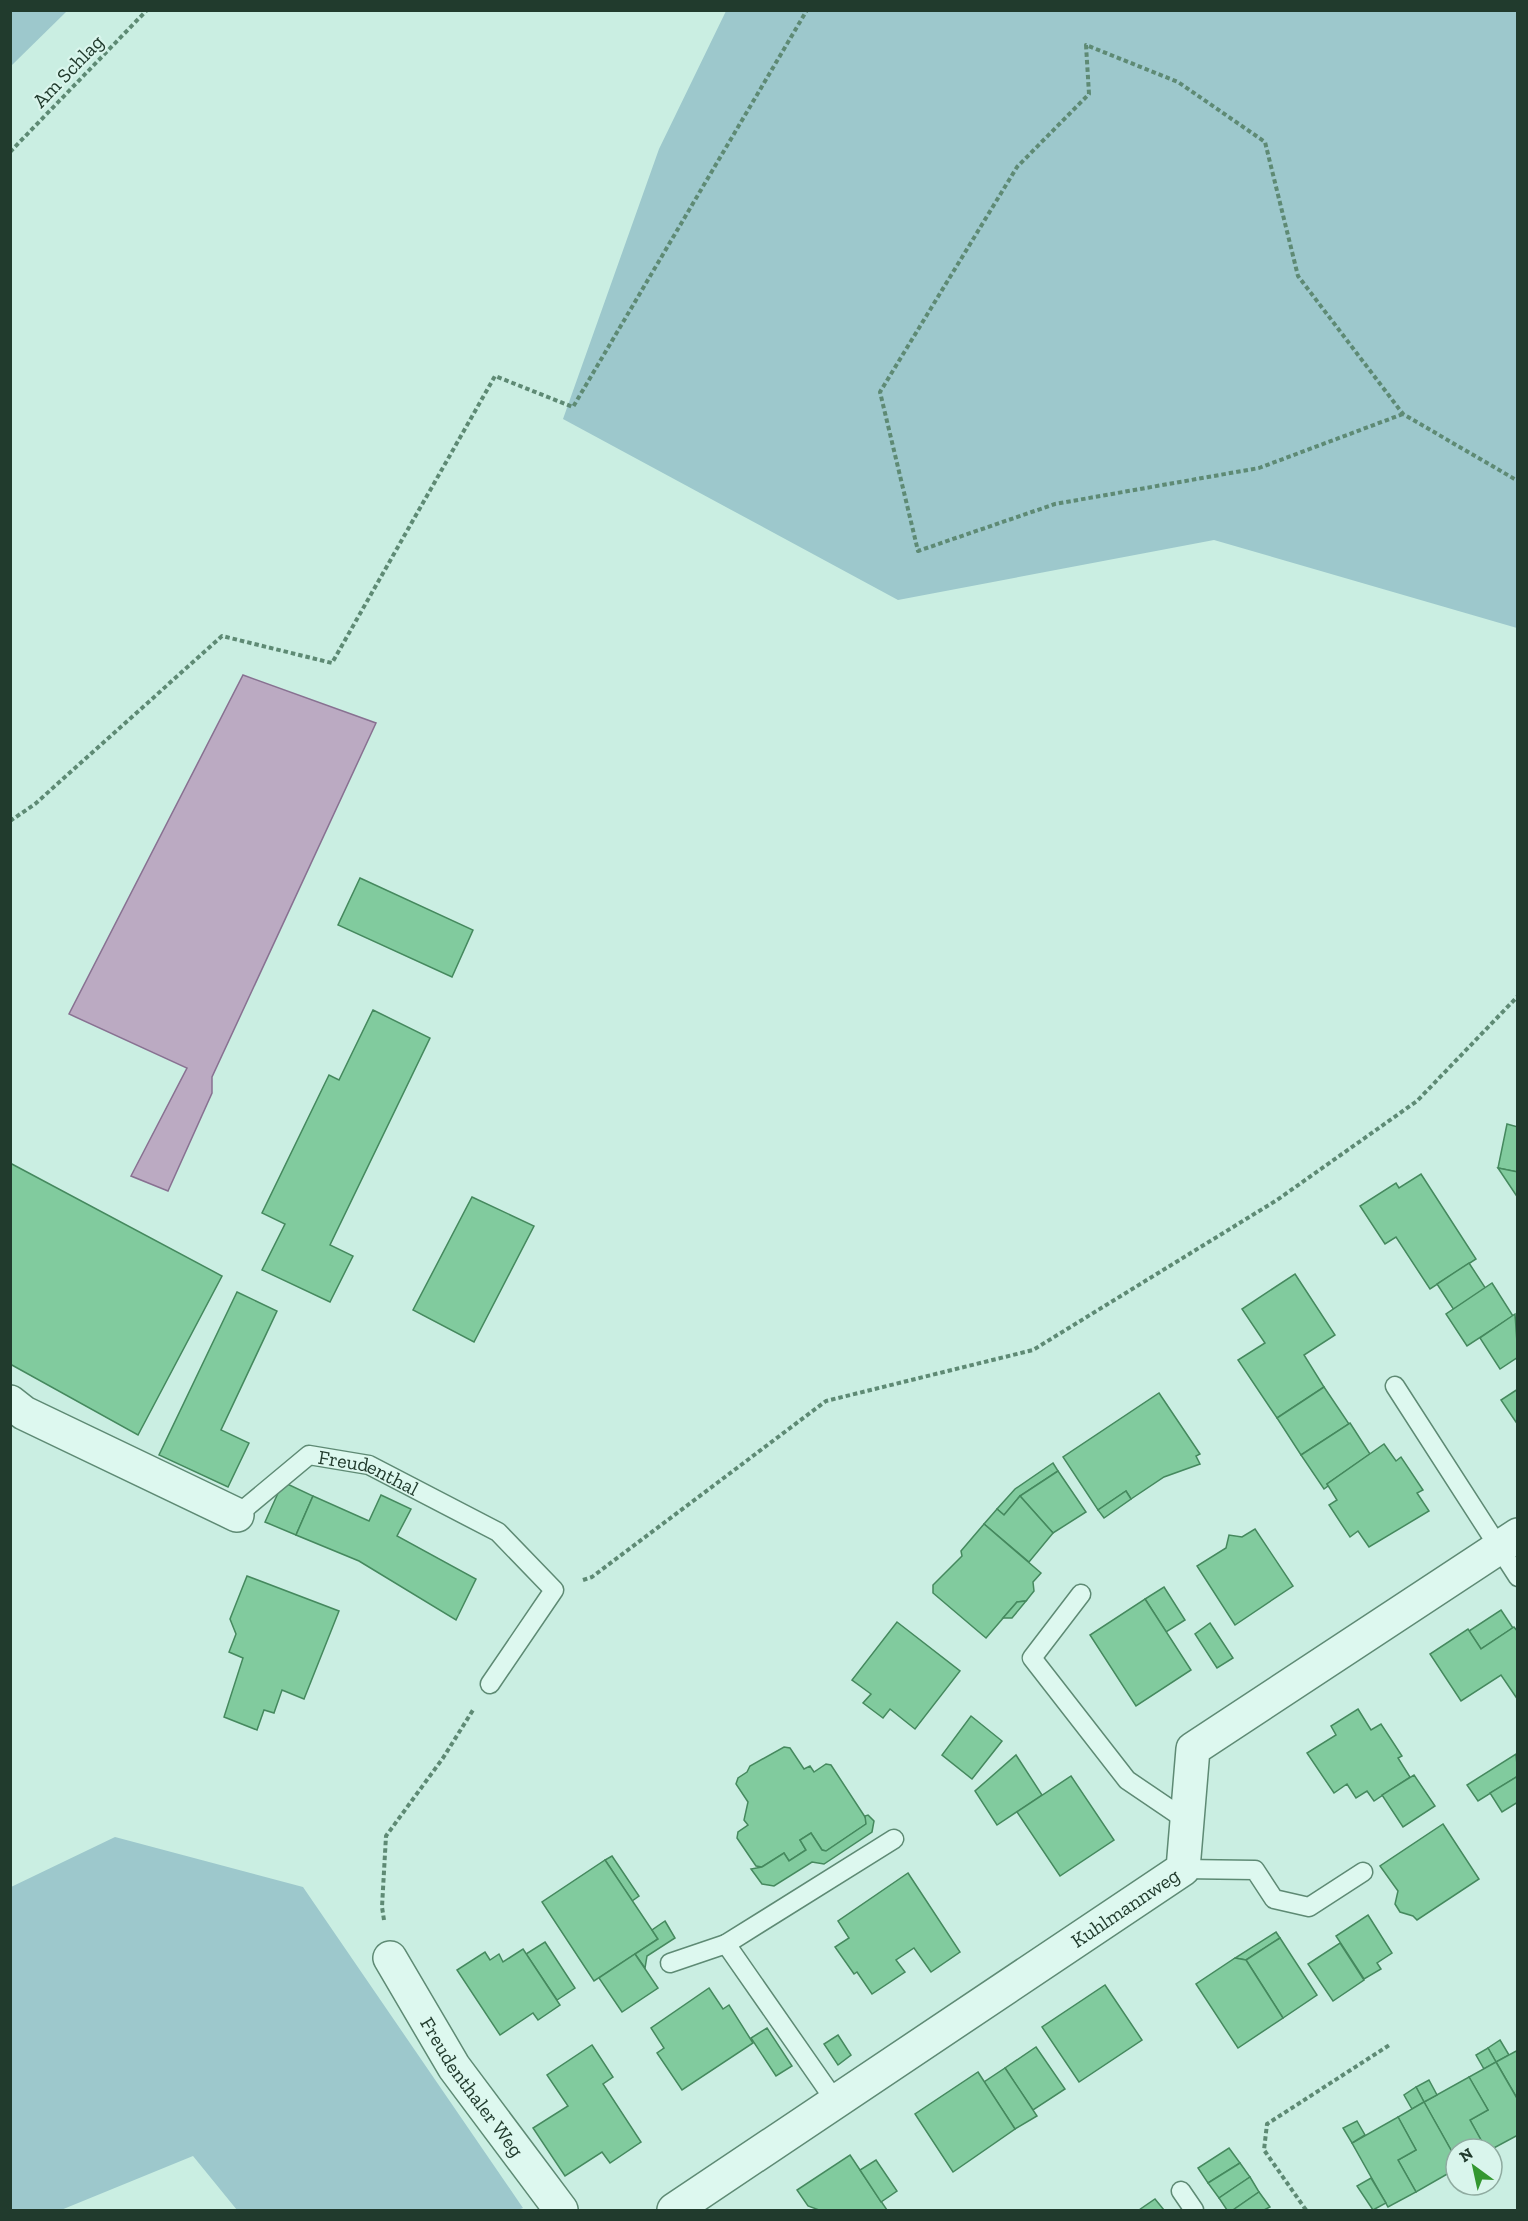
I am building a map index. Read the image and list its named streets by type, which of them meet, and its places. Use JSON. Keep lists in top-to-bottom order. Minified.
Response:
{"streets":{"street":["Freudenthal","Kuhlmannweg","Freudenthaler Weg"],"path":["Am Schlag"]},"north":"top left"}
